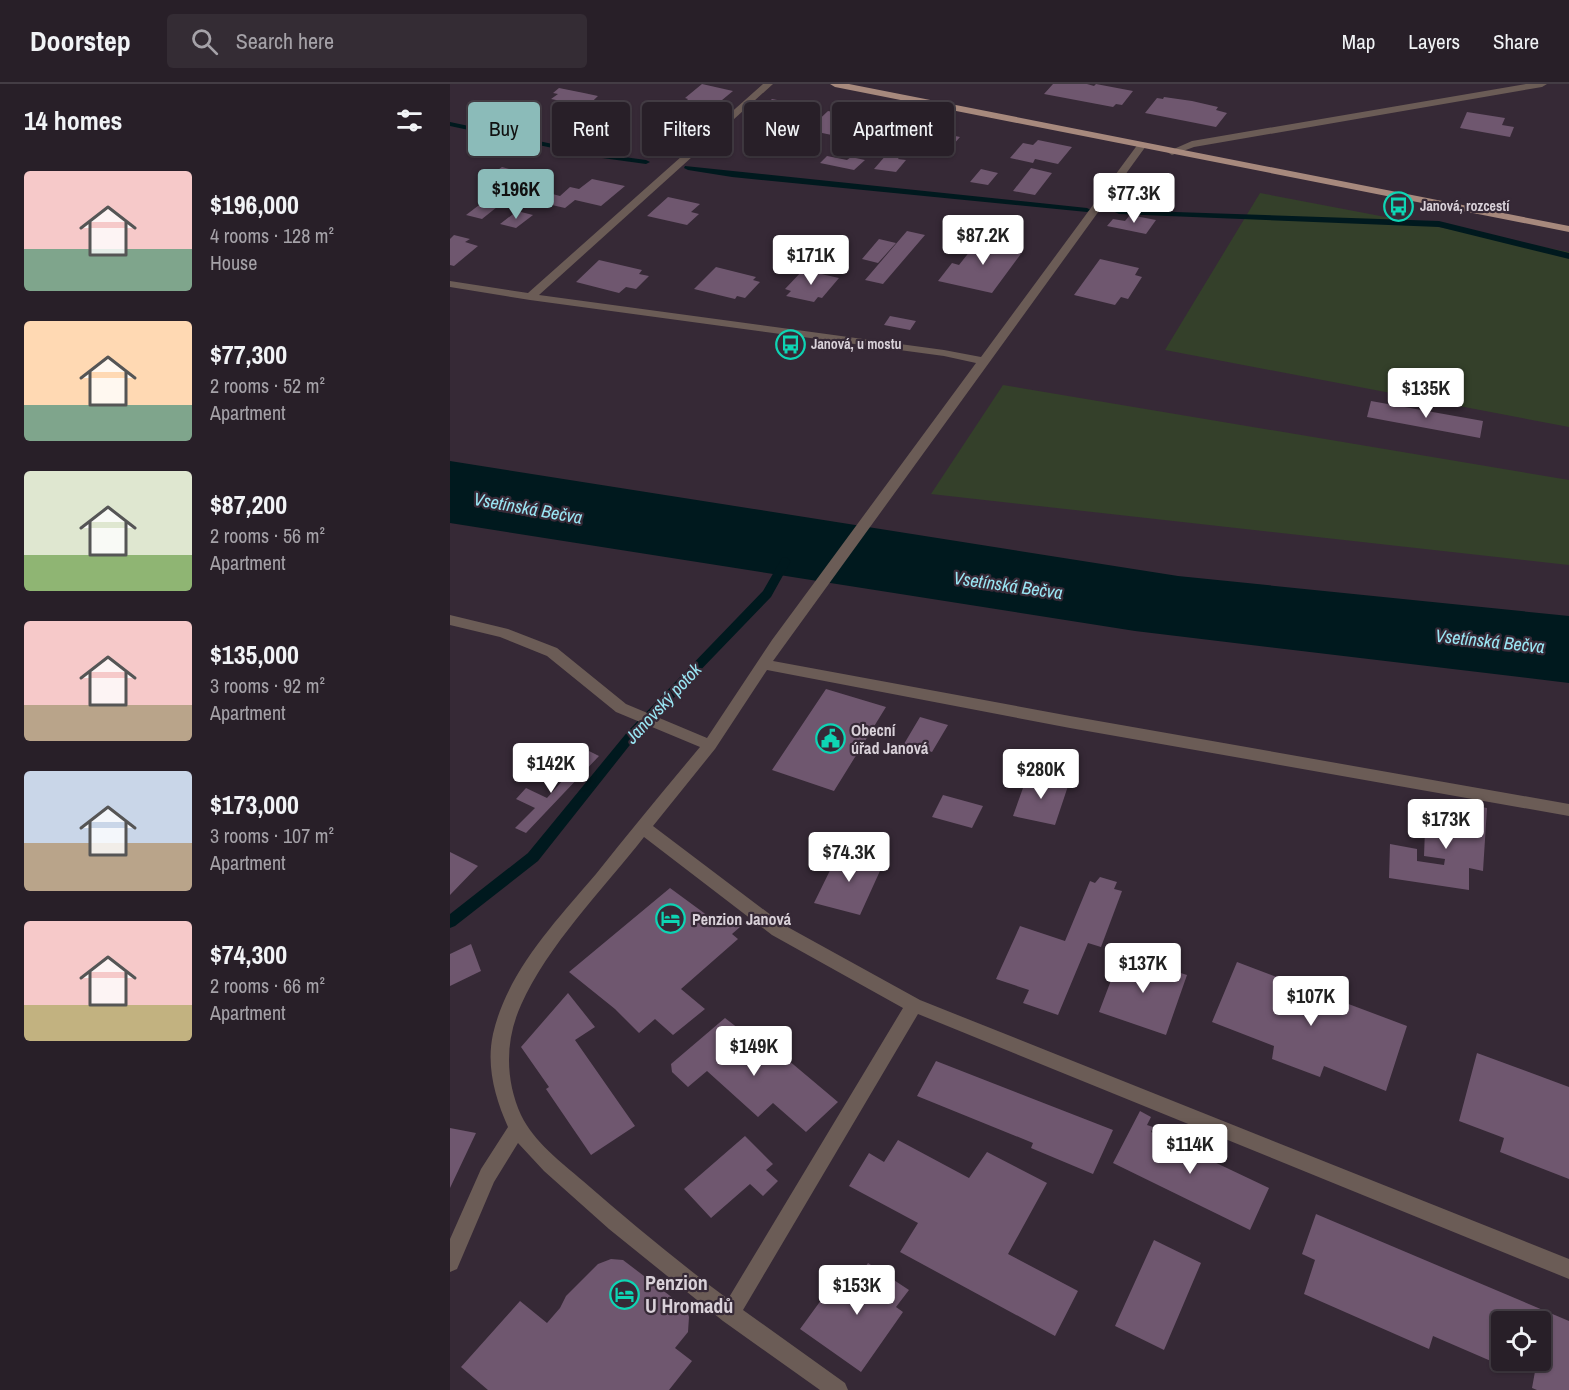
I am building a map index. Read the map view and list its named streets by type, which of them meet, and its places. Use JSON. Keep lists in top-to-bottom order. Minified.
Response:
{"water":["Vsetínská Bečva","Janovský potok"],"places":{"bus stop":["Janová, rozcestí","Janová, u mostu"],"public building":["Obecní úřad Janová"],"hotel":["Penzion Janová","Penzion U Hromadů"]},"page":{"header":"Doorstep","search":"Search here","nav":["Map","Layers","Share"],"heading":"14 homes","chip":["Buy","Rent","Filters","New","Apartment"],"list":[{"name":"$196,000","note":"4 rooms · 128 m² · House"},{"name":"$77,300","note":"2 rooms · 52 m² · Apartment"},{"name":"$87,200","note":"2 rooms · 56 m² · Apartment"},{"name":"$135,000","note":"3 rooms · 92 m² · Apartment"},{"name":"$173,000","note":"3 rooms · 107 m² · Apartment"},{"name":"$74,300","note":"2 rooms · 66 m² · Apartment"}],"price":["$196K","$77.3K","$87.2K","$171K","$135K","$142K","$280K","$173K","$74.3K","$137K","$107K","$149K","$114K","$153K"]}}
